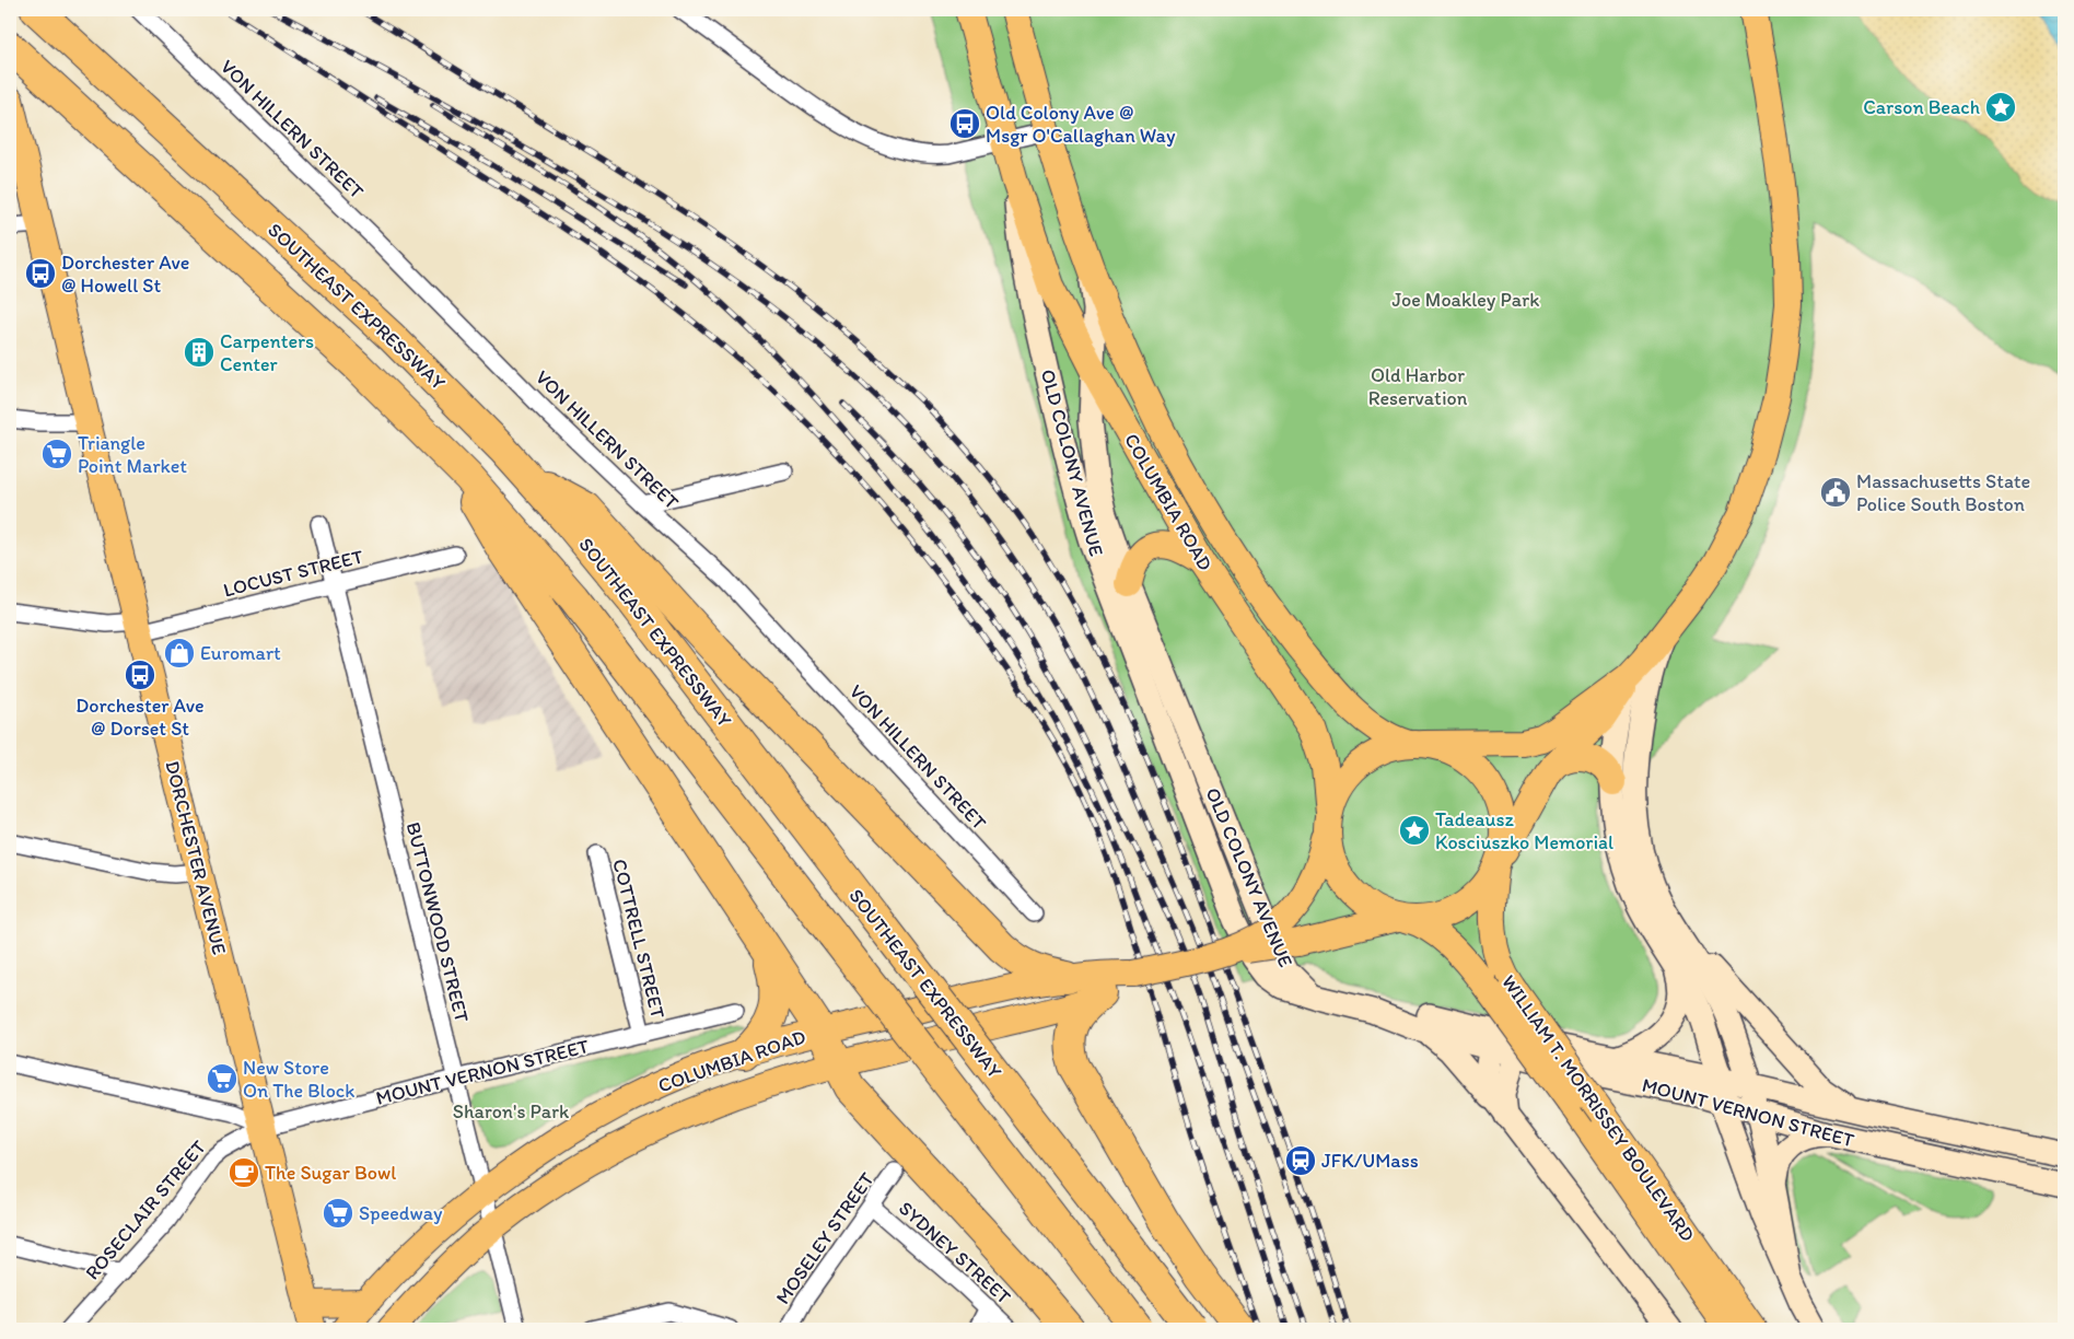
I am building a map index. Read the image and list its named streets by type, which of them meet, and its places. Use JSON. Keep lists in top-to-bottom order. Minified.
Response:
{"streets":{"highway":["SOUTHEAST EXPRESSWAY"],"main road":["OLD COLONY AVENUE","COLUMBIA ROAD","DORCHESTER AVENUE","WILLIAM T. MORRISSEY BOULEVARD"],"street":["VON HILLERN STREET","LOCUST STREET","BUTTONWOOD STREET","COTTRELL STREET","MOUNT VERNON STREET","ROSECLAIR STREET","MOSELEY STREET","SYDNEY STREET"]},"crossings":[["OLD COLONY AVENUE","COLUMBIA ROAD"],["OLD COLONY AVENUE","MOUNT VERNON STREET"],["COLUMBIA ROAD","BUTTONWOOD STREET"],["COLUMBIA ROAD","WILLIAM T. MORRISSEY BOULEVARD"],["LOCUST STREET","DORCHESTER AVENUE"],["LOCUST STREET","BUTTONWOOD STREET"],["DORCHESTER AVENUE","MOUNT VERNON STREET"],["DORCHESTER AVENUE","ROSECLAIR STREET"],["BUTTONWOOD STREET","MOUNT VERNON STREET"],["COTTRELL STREET","MOUNT VERNON STREET"],["MOUNT VERNON STREET","WILLIAM T. MORRISSEY BOULEVARD"],["MOUNT VERNON STREET","ROSECLAIR STREET"],["MOSELEY STREET","SYDNEY STREET"]],"parks":["Joe Moakley Park","Old Harbor Reservation","Sharon's Park"],"places":{"place":["Carson Beach","Tadeausz Kosciuszko Memorial"],"bus stop":["Old Colony Ave @ Msgr O'Callaghan Way","Dorchester Ave @ Howell St","Dorchester Ave @ Dorset St"],"building":["Carpenters Center"],"supermarket":["Triangle Point Market","New Store On The Block","Speedway"],"public building":["Massachusetts State Police South Boston"],"shop":["Euromart"],"station":["JFK/UMass"],"cafe":["The Sugar Bowl"]}}
